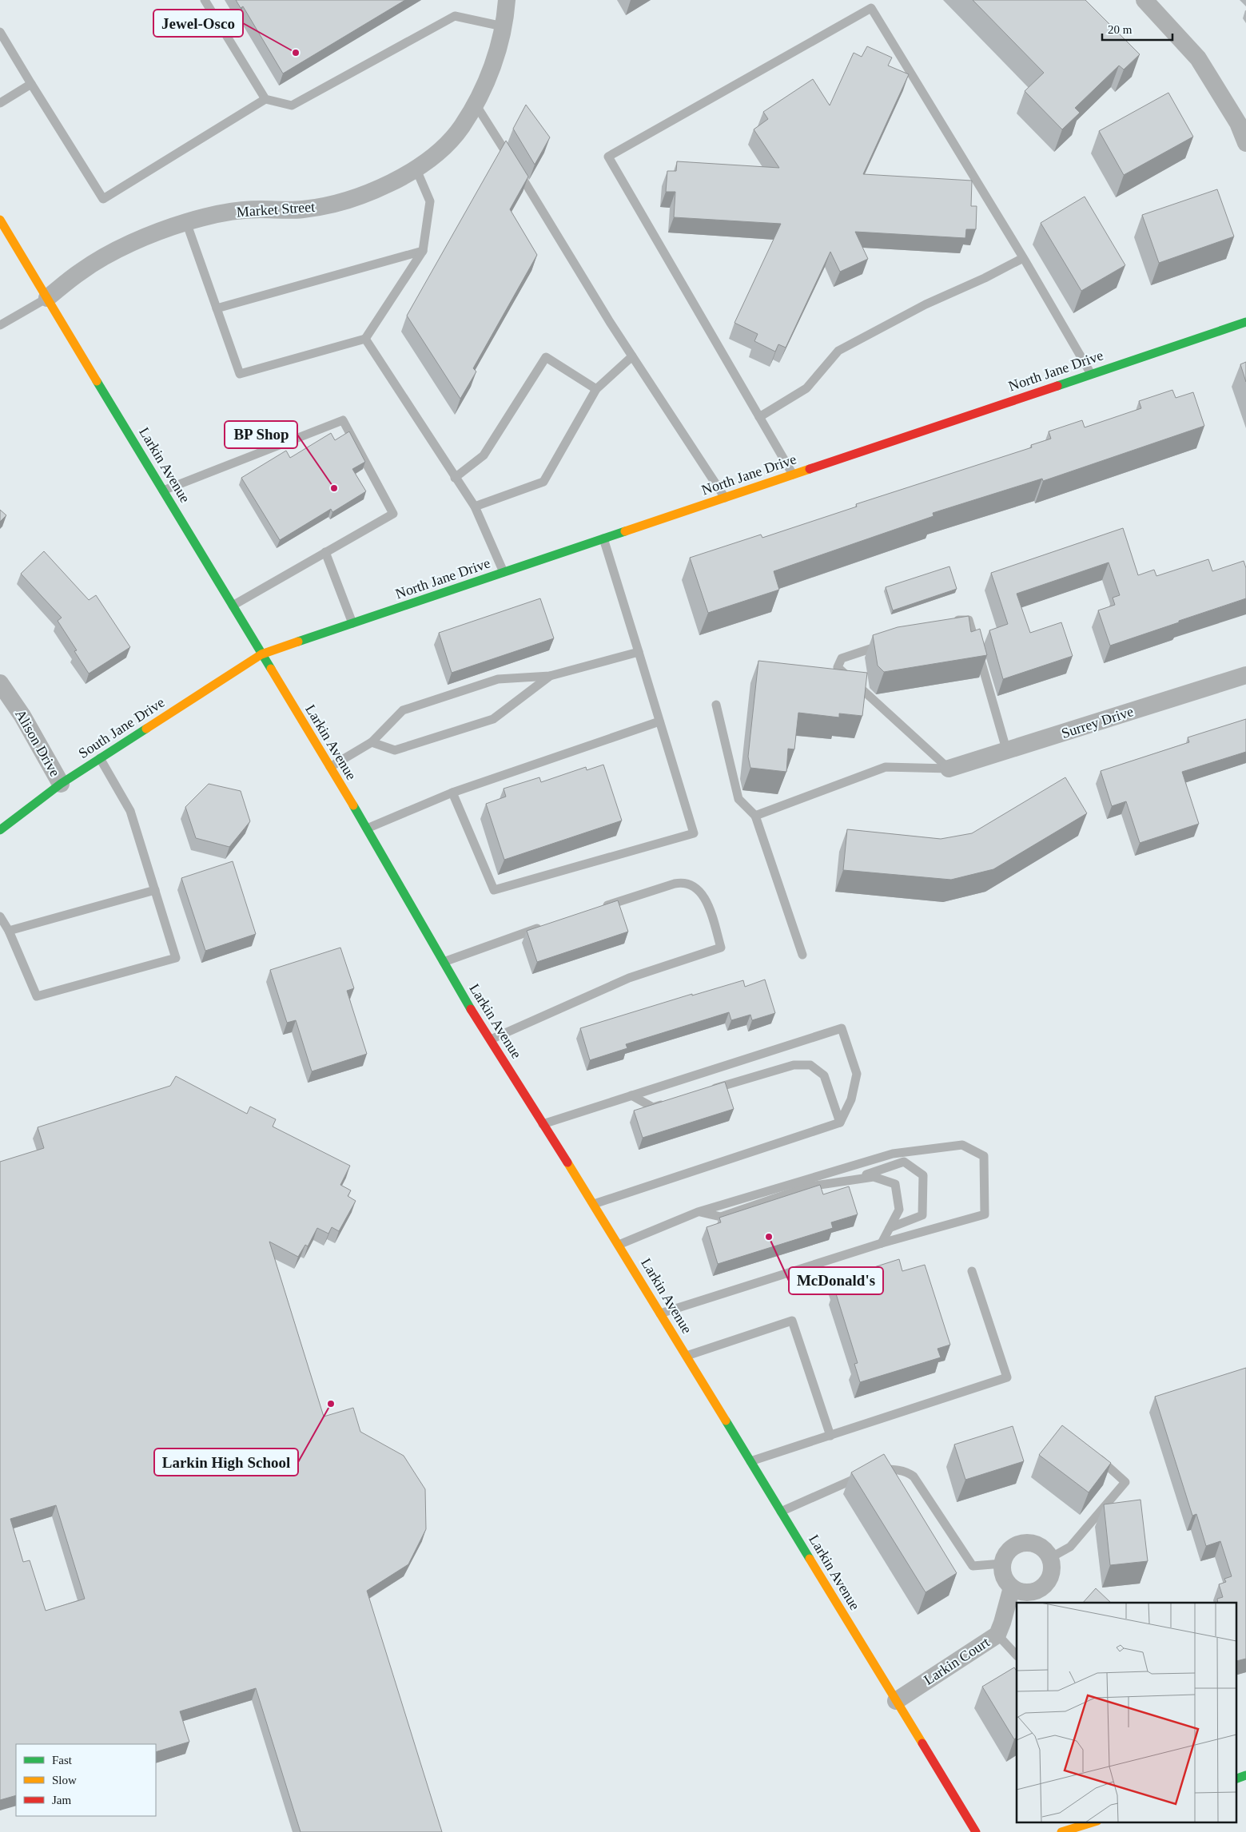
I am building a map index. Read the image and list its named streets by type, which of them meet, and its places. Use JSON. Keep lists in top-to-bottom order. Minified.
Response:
{"streets":{"main road":["North Jane Drive","Larkin Avenue","South Jane Drive"],"street":["Market Street","Surrey Drive","Alison Drive","Larkin Court"]},"crossings":[["Market Street","Larkin Avenue"],["North Jane Drive","Larkin Avenue"],["North Jane Drive","South Jane Drive"],["Larkin Avenue","South Jane Drive"],["Larkin Avenue","Larkin Court"],["South Jane Drive","Alison Drive"]],"places":["Jewel-Osco","BP Shop","McDonald's","Larkin High School"],"legend":["Fast","Slow","Jam"],"scale_bar":"20 m"}
